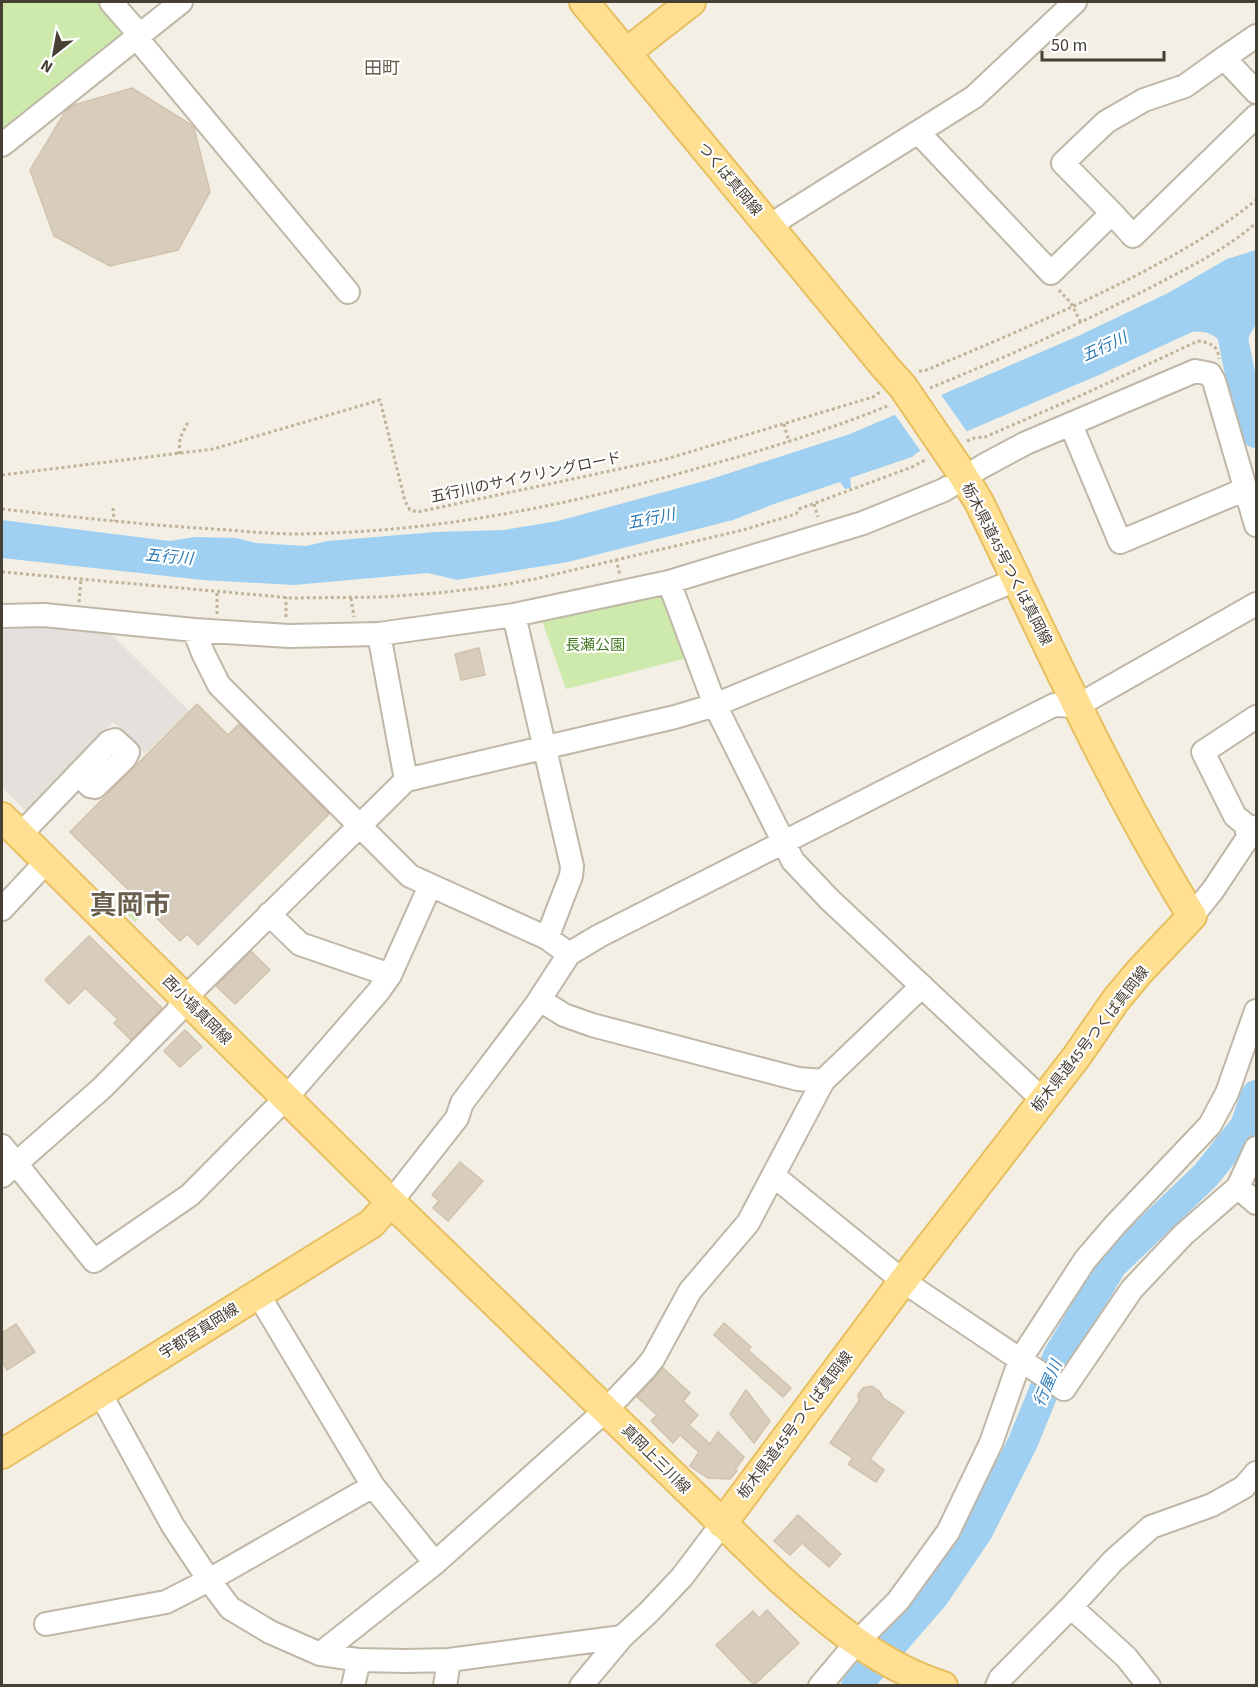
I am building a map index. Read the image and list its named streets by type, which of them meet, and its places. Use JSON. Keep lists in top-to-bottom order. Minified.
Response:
{"streets":{"main road":["つくば真岡線","栃木県道45号つくば真岡線","西小塙真岡線","宇都宮真岡線","真岡上三川線"],"path":["五行川のサイクリングロード"]},"crossings":[["つくば真岡線","五行川のサイクリングロード"],["つくば真岡線","栃木県道45号つくば真岡線"],["五行川のサイクリングロード","栃木県道45号つくば真岡線"],["栃木県道45号つくば真岡線","真岡上三川線"],["西小塙真岡線","宇都宮真岡線"],["西小塙真岡線","真岡上三川線"],["宇都宮真岡線","真岡上三川線"]],"districts":["田町","真岡市"],"water":["五行川","行屋川"],"parks":["長瀬公園"],"scale_bar":"50 m","north":"bottom left"}
